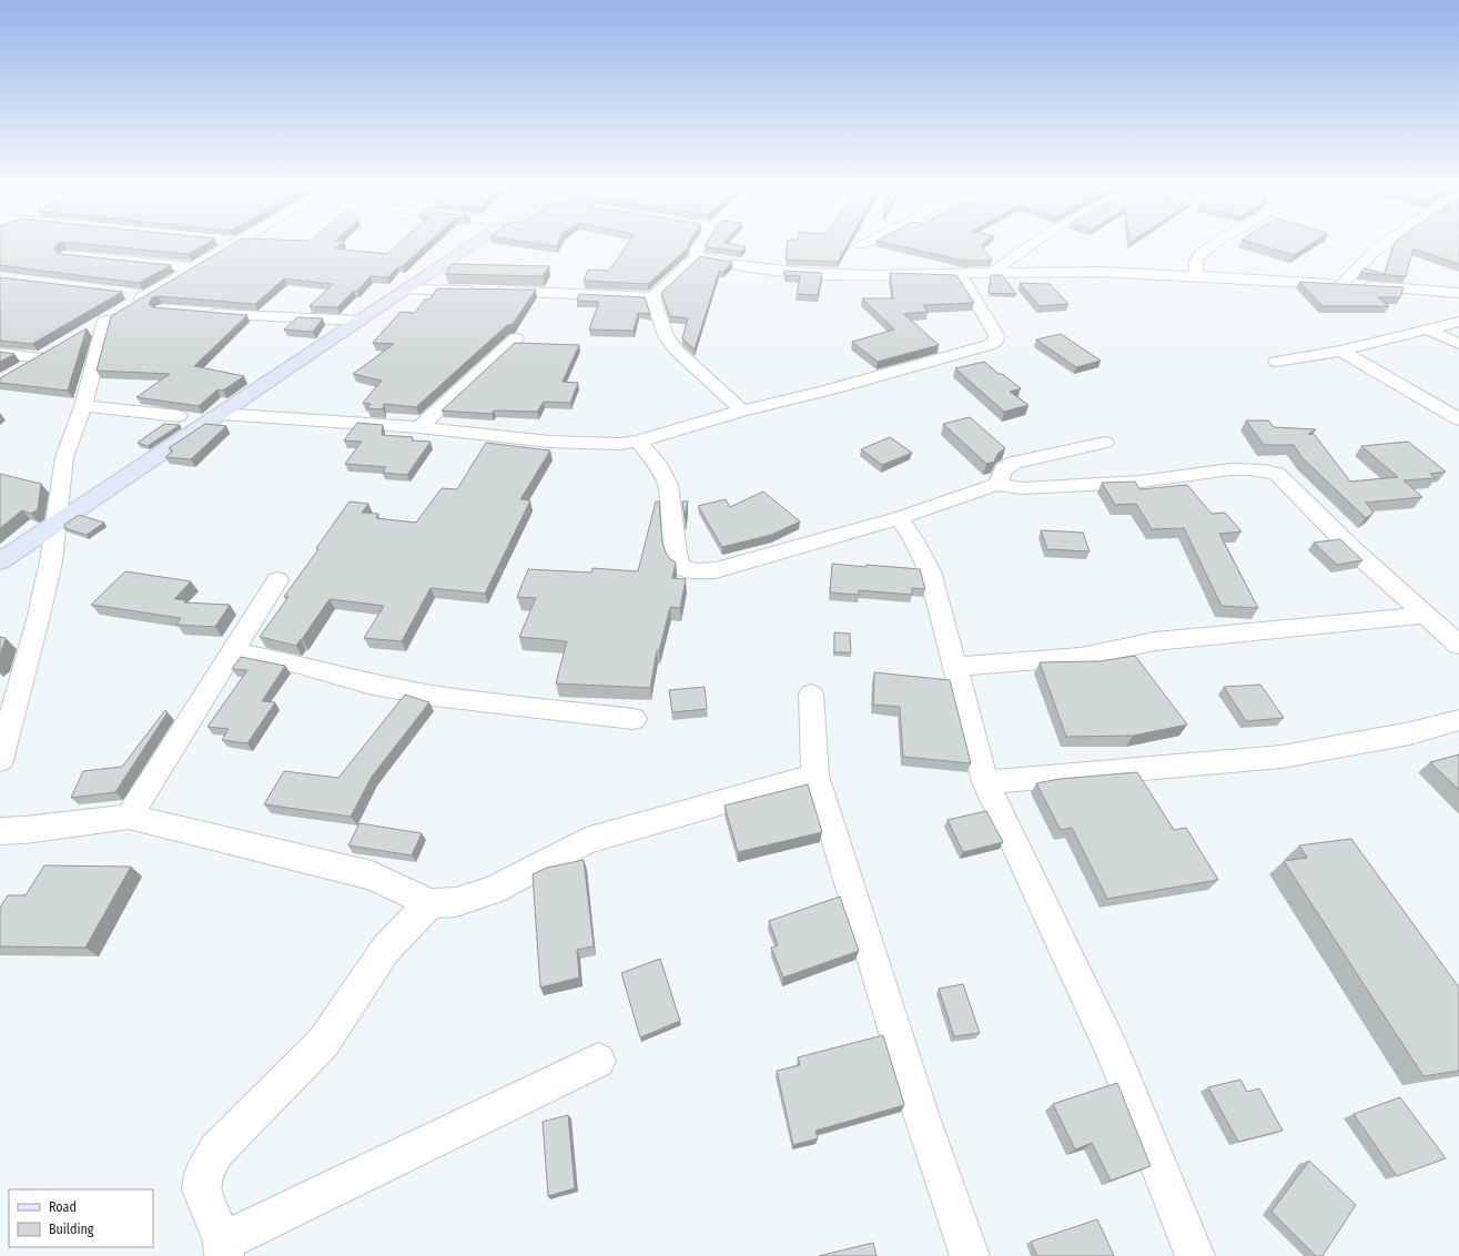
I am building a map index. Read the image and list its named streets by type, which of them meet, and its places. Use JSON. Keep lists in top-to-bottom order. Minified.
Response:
{"legend":["Road","Building"]}
